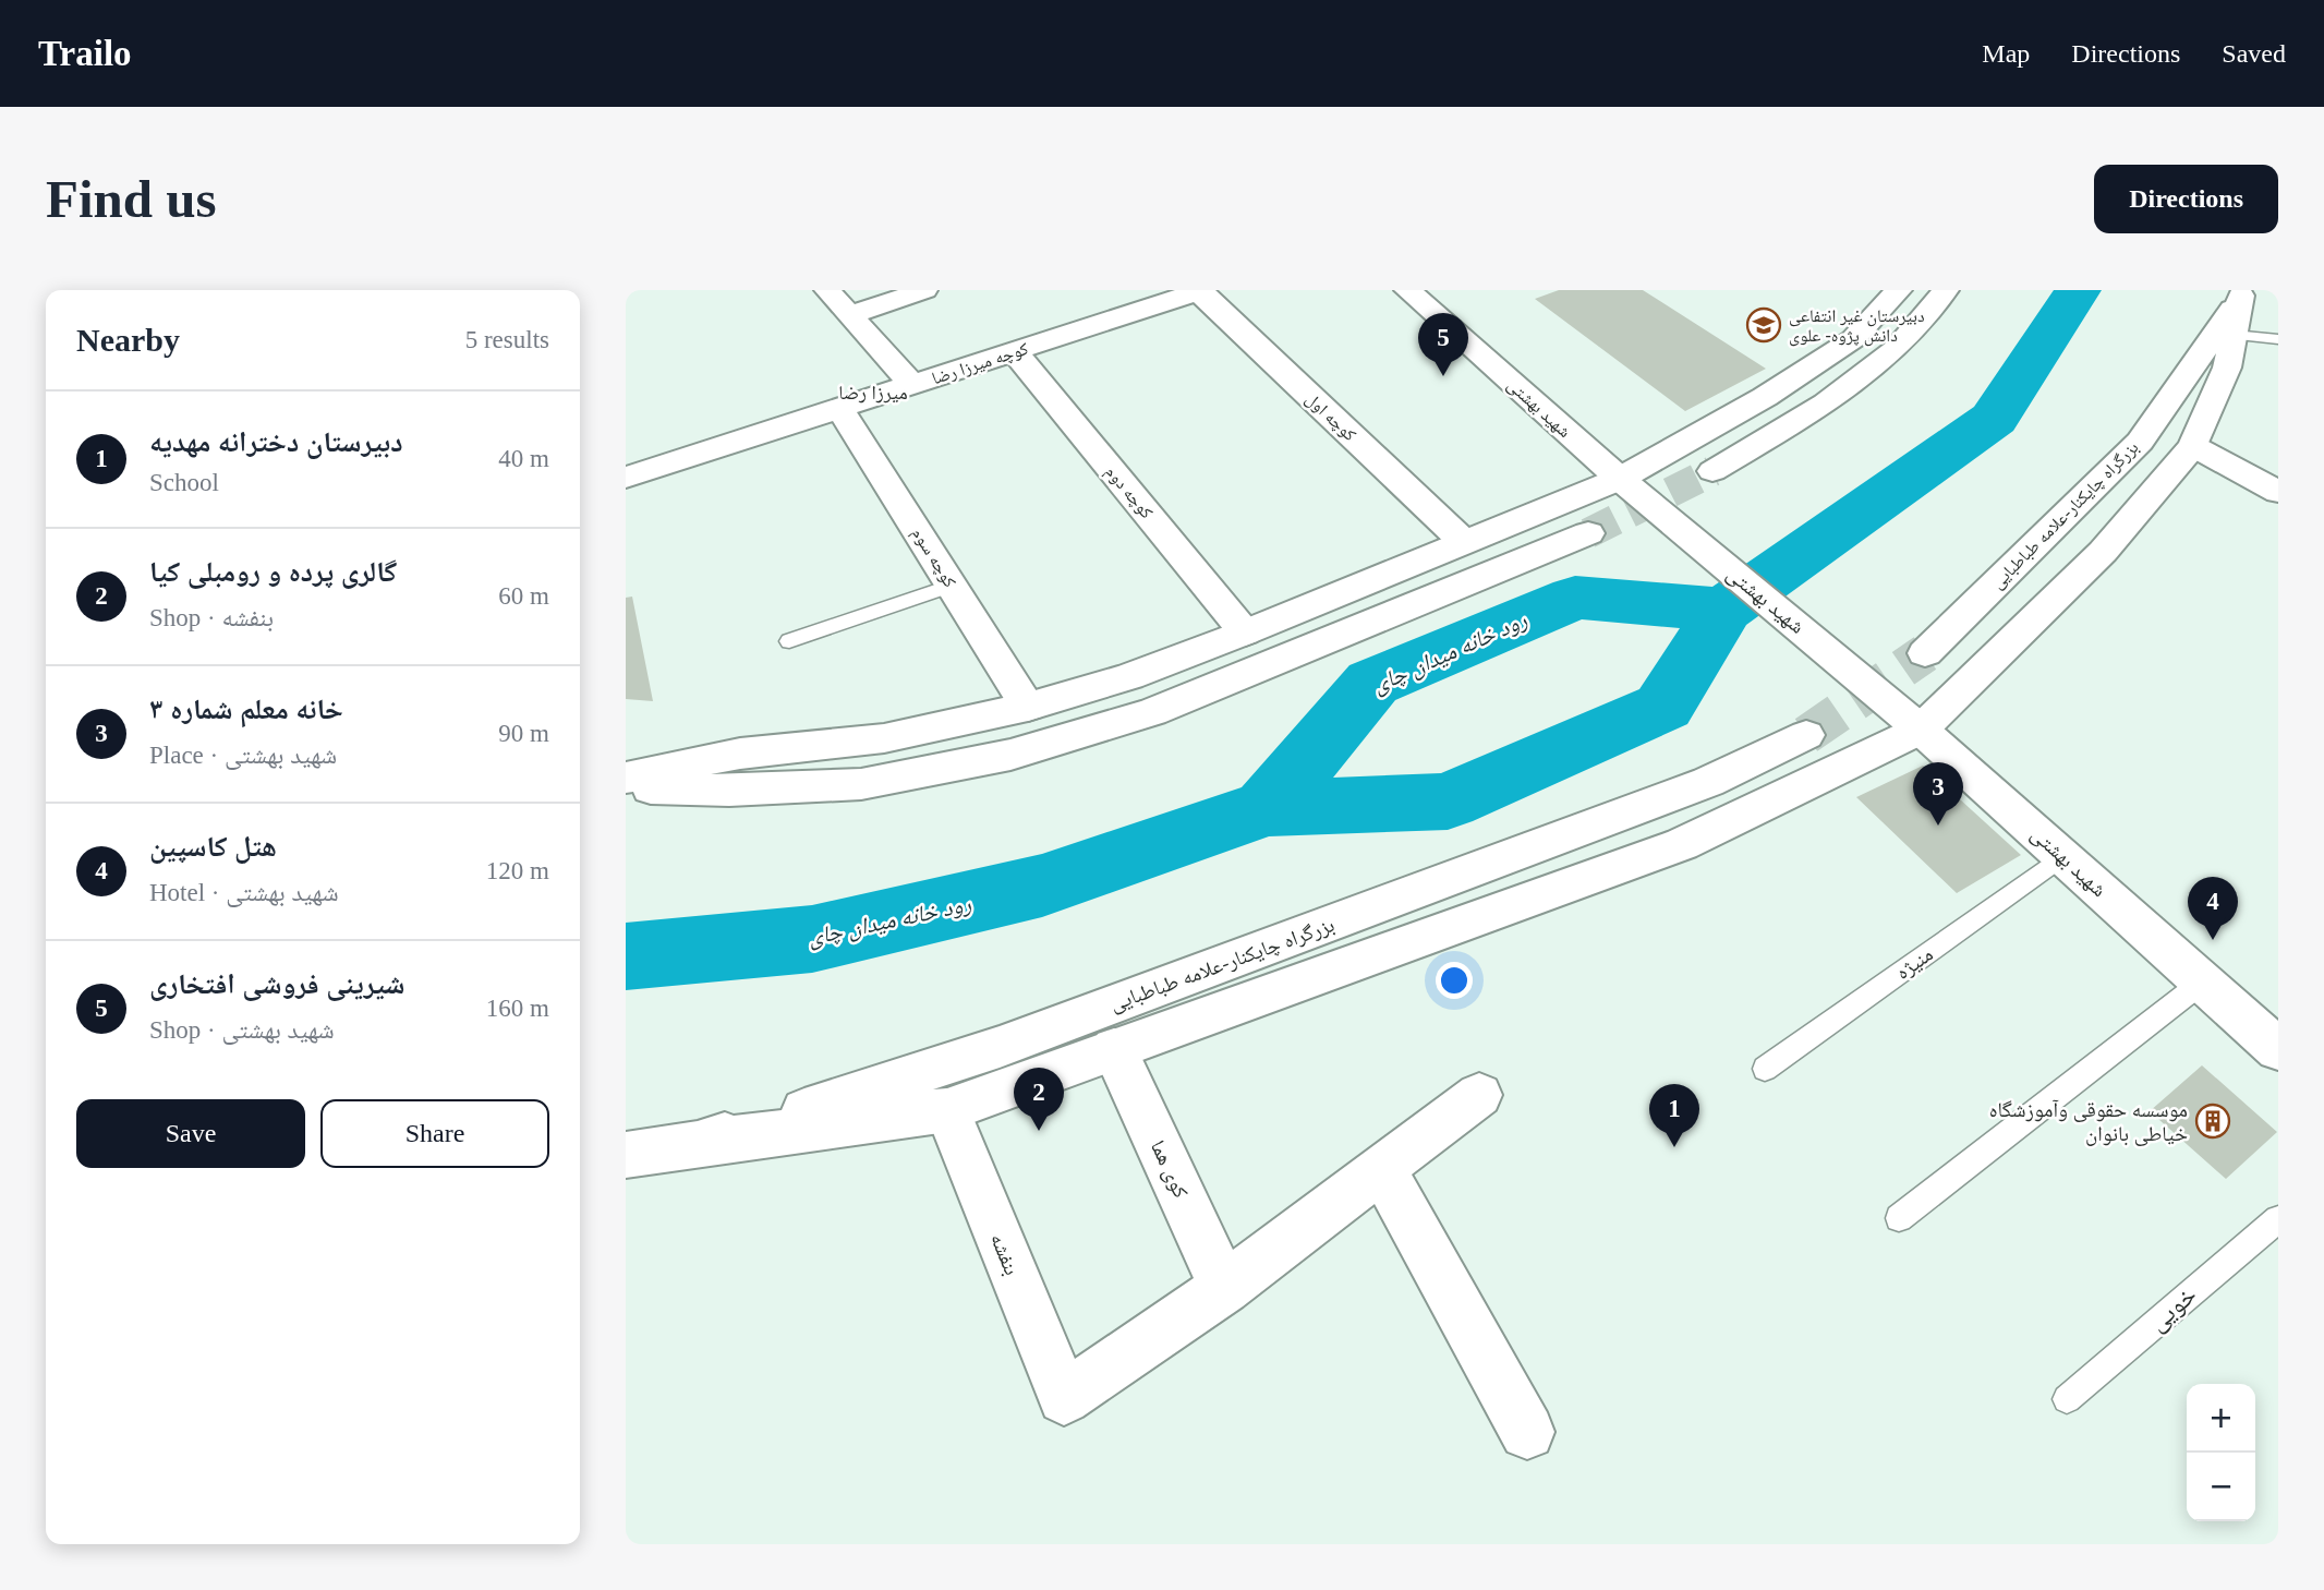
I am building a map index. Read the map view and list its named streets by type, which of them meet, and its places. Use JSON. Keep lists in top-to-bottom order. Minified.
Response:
{"streets":{"main road":["کوچه میرزا رضا","شهید بهشتى","کوچه اول","کوچه دوم","بزرگراه چایکنار-علامه طباطبایی","کوچه سوم","شهید بهشتی","کوی هما","بنفشه"],"lane":["منیژه","خویی"]},"crossings":[["کوچه میرزا رضا","کوچه اول"],["کوچه میرزا رضا","کوچه دوم"],["کوچه میرزا رضا","کوچه سوم"],["شهید بهشتى","شهید بهشتی"],["شهید بهشتى","منیژه"],["کوی هما","بنفشه"]],"districts":["میرزا رضا"],"water":["رود خانه میدان چای"],"places":{"school or university":["دبیرستان غیر انتفاعی دانش پژوه- علوی"],"building":["موسسه حقوقی وآموزشگاه خیاطی بانوان"]},"page":{"header":"Trailo","nav":["Map","Directions","Saved"],"buttons":["Directions",["Save","Share"]],"title":"Find us","heading":["Nearby","5 results"],"pins":["5","3","4","2","1"],"list":[{"mark":"1","name":"دبیرستان دخترانه مهدیه","note":"School","value":"40 m"},{"mark":"2","name":"گالری پرده و رومبلی کیا","note":"Shop · بنفشه","value":"60 m"},{"mark":"3","name":"خانه معلم شماره ۳","note":"Place · شهید بهشتى","value":"90 m"},{"mark":"4","name":"هتل کاسپین","note":"Hotel · شهید بهشتى","value":"120 m"},{"mark":"5","name":"شیرینی فروشی افتخاری","note":"Shop · شهید بهشتى","value":"160 m"}],"map_buttons":["+","−"]}}
